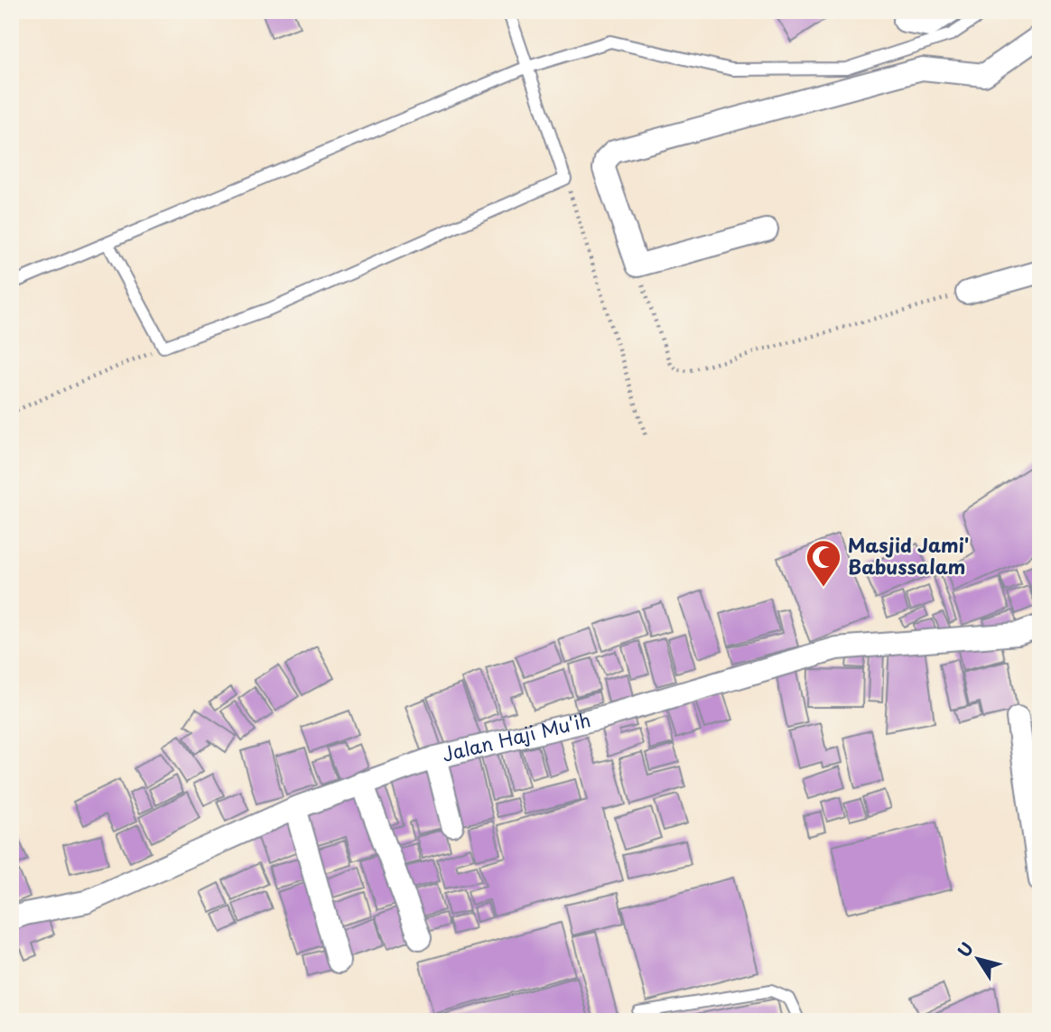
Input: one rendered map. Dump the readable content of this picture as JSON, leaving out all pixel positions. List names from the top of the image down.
{
  "streets": {
    "street": ["Jalan Haji Mu'ih"]
  },
  "places": {
    "mosque": ["Masjid Jami' Babussalam"]
  },
  "north": "top left"
}
